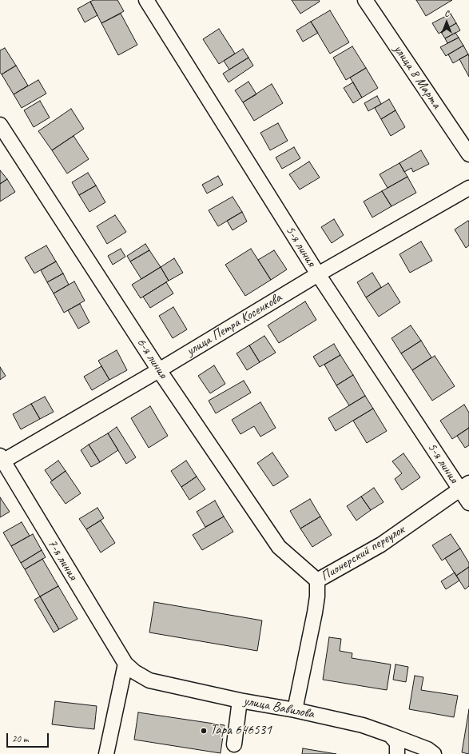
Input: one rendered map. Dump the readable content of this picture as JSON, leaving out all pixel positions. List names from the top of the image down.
{
  "streets": {
    "street": [
      "улица 8 Марта",
      "5-я линия",
      "улица Петра Косенкова",
      "6-я линия",
      "Пионерский переулок",
      "7-я линия",
      "улица Вавилова"
    ]
  },
  "crossings": [
    ["5-я линия", "улица Петра Косенкова"],
    ["5-я линия", "Пионерский переулок"],
    ["улица Петра Косенкова", "6-я линия"],
    ["улица Петра Косенкова", "7-я линия"],
    ["6-я линия", "Пионерский переулок"],
    ["Пионерский переулок", "улица Вавилова"],
    ["7-я линия", "улица Вавилова"]
  ],
  "places": ["Тара 646531"],
  "scale_bar": "20 m",
  "north": "top"
}
